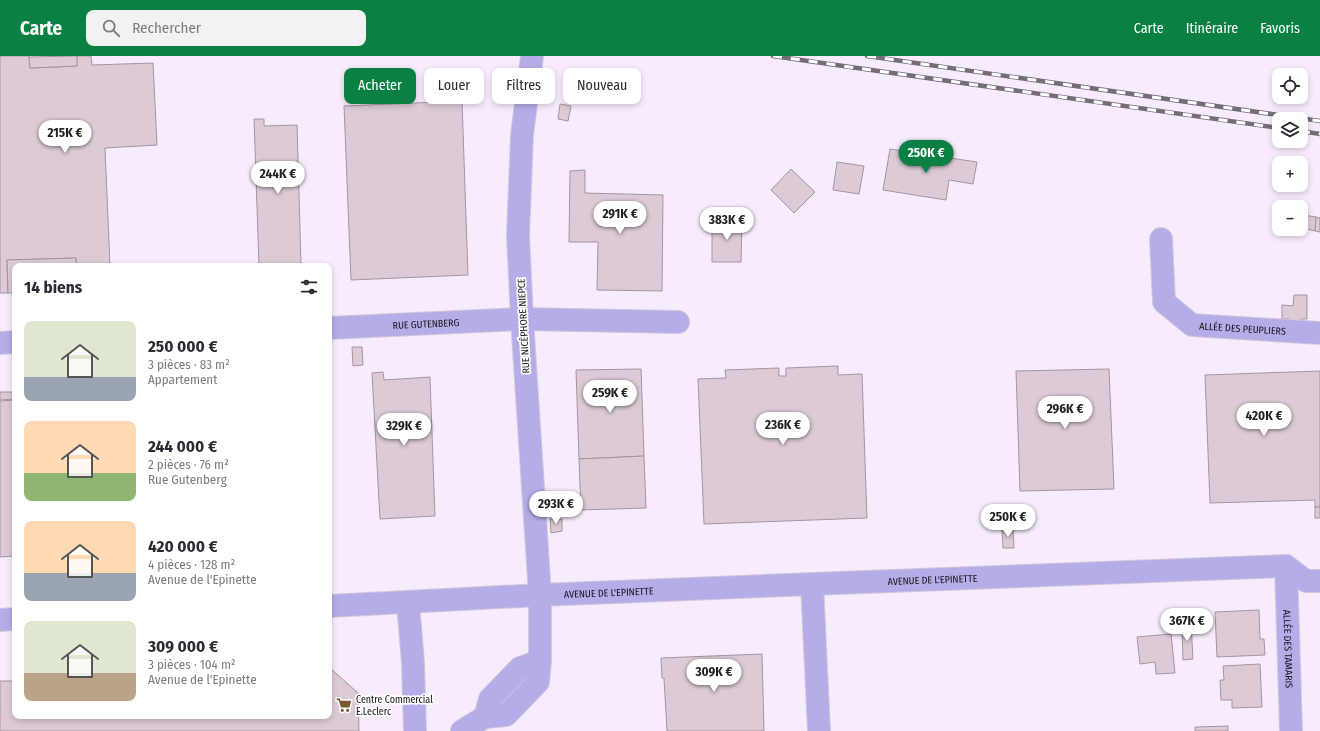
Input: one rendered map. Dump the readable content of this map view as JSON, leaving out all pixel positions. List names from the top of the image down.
{
  "streets": {
    "street": [
      "RUE GUTENBERG",
      "RUE NICÉPHORE NIEPCE",
      "ALLÉE DES PEUPLIERS",
      "AVENUE DE L'EPINETTE",
      "ALLÉE DES TAMARIS"
    ]
  },
  "crossings": [
    ["RUE GUTENBERG", "RUE NICÉPHORE NIEPCE"],
    ["RUE NICÉPHORE NIEPCE", "AVENUE DE L'EPINETTE"],
    ["AVENUE DE L'EPINETTE", "ALLÉE DES TAMARIS"]
  ],
  "places": {
    "supermarket": ["Centre Commercial E.Leclerc"]
  },
  "page": {
    "header": "Carte",
    "search": "Rechercher",
    "nav": ["Carte", "Itinéraire", "Favoris"],
    "map_buttons": ["+", "−"],
    "chip": [
      "Acheter",
      "Louer",
      "Filtres",
      "Nouveau"
    ],
    "price": [
      "215K €",
      "250K €",
      "244K €",
      "291K €",
      "383K €",
      "259K €",
      "296K €",
      "420K €",
      "236K €",
      "329K €",
      "293K €",
      "250K €",
      "367K €",
      "309K €"
    ],
    "heading": "14 biens",
    "list": [
      {
        "name": "250 000 €",
        "note": "3 pièces · 83 m² · Appartement"
      },
      {
        "name": "244 000 €",
        "note": "2 pièces · 76 m² · Rue Gutenberg"
      },
      {
        "name": "420 000 €",
        "note": "4 pièces · 128 m² · Avenue de l'Epinette"
      },
      {
        "name": "309 000 €",
        "note": "3 pièces · 104 m² · Avenue de l'Epinette"
      }
    ]
  }
}
